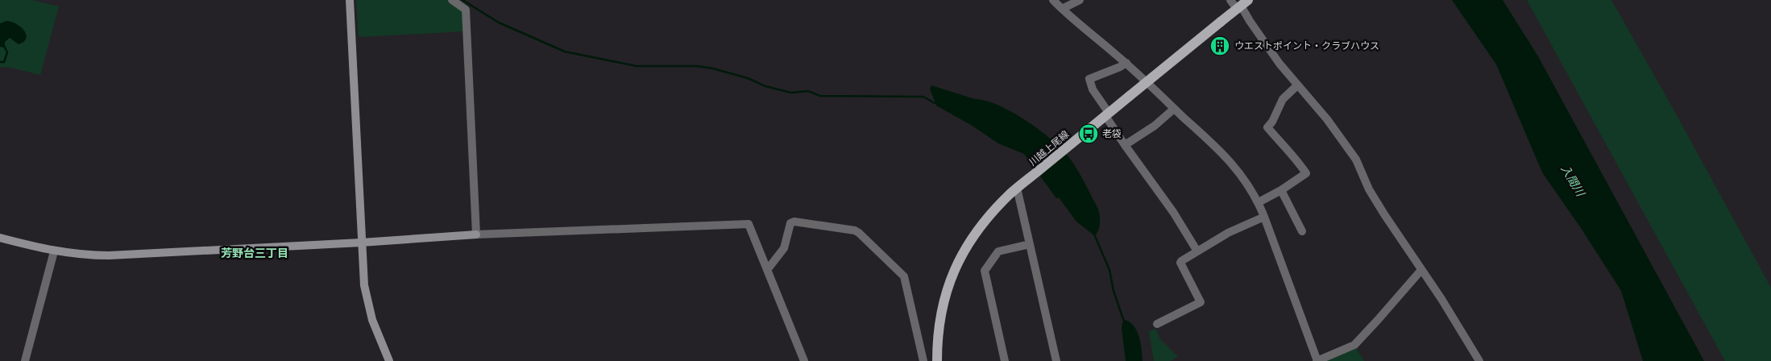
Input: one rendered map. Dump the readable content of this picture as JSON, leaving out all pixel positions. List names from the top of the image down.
{
  "streets": {
    "main road": ["川越上尾線"]
  },
  "districts": ["芳野台三丁目"],
  "water": ["入間川"],
  "places": {
    "building": ["ウエストポイント・クラブハウス"],
    "bus stop": ["老袋"]
  }
}
